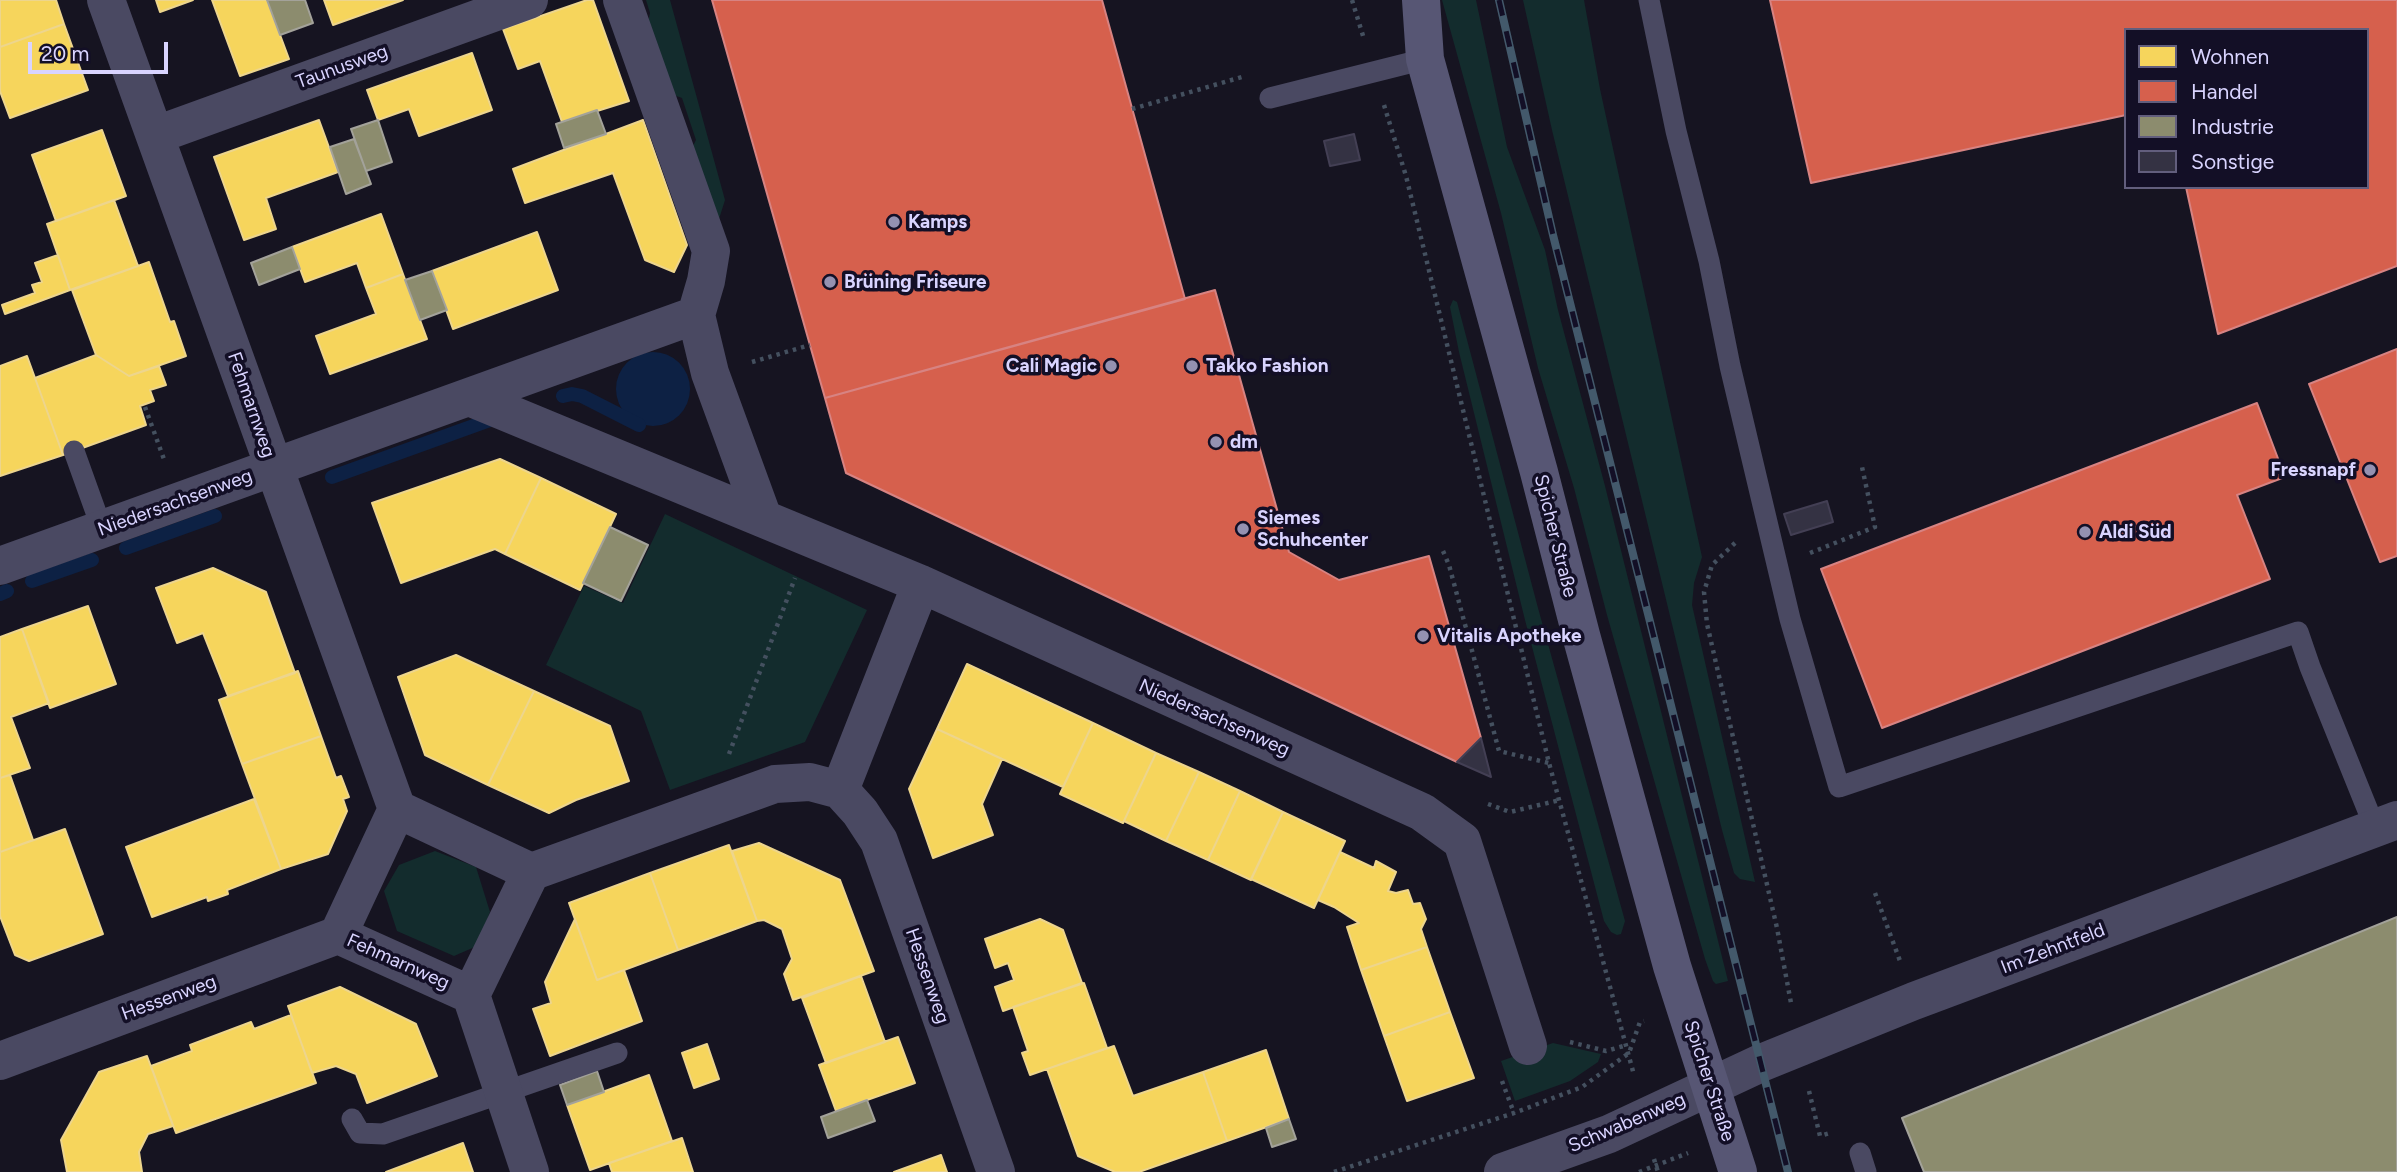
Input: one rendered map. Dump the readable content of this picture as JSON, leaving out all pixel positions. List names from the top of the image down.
{
  "streets": {
    "street": [
      "Taunusweg",
      "Fehmarnweg",
      "Niedersachsenweg",
      "Spicher Straße",
      "Im Zehntfeld",
      "Hessenweg",
      "Schwabenweg"
    ]
  },
  "crossings": [
    ["Taunusweg", "Fehmarnweg"],
    ["Fehmarnweg", "Niedersachsenweg"],
    ["Fehmarnweg", "Hessenweg"],
    ["Spicher Straße", "Im Zehntfeld"],
    ["Spicher Straße", "Schwabenweg"],
    ["Im Zehntfeld", "Schwabenweg"]
  ],
  "places": [
    "Kamps",
    "Brüning Friseure",
    "Cali Magic",
    "Takko Fashion",
    "dm",
    "Fressnapf",
    "Siemes Schuhcenter",
    "Aldi Süd",
    "Vitalis Apotheke"
  ],
  "legend": [
    "Wohnen",
    "Handel",
    "Industrie",
    "Sonstige"
  ],
  "scale_bar": "20 m"
}
